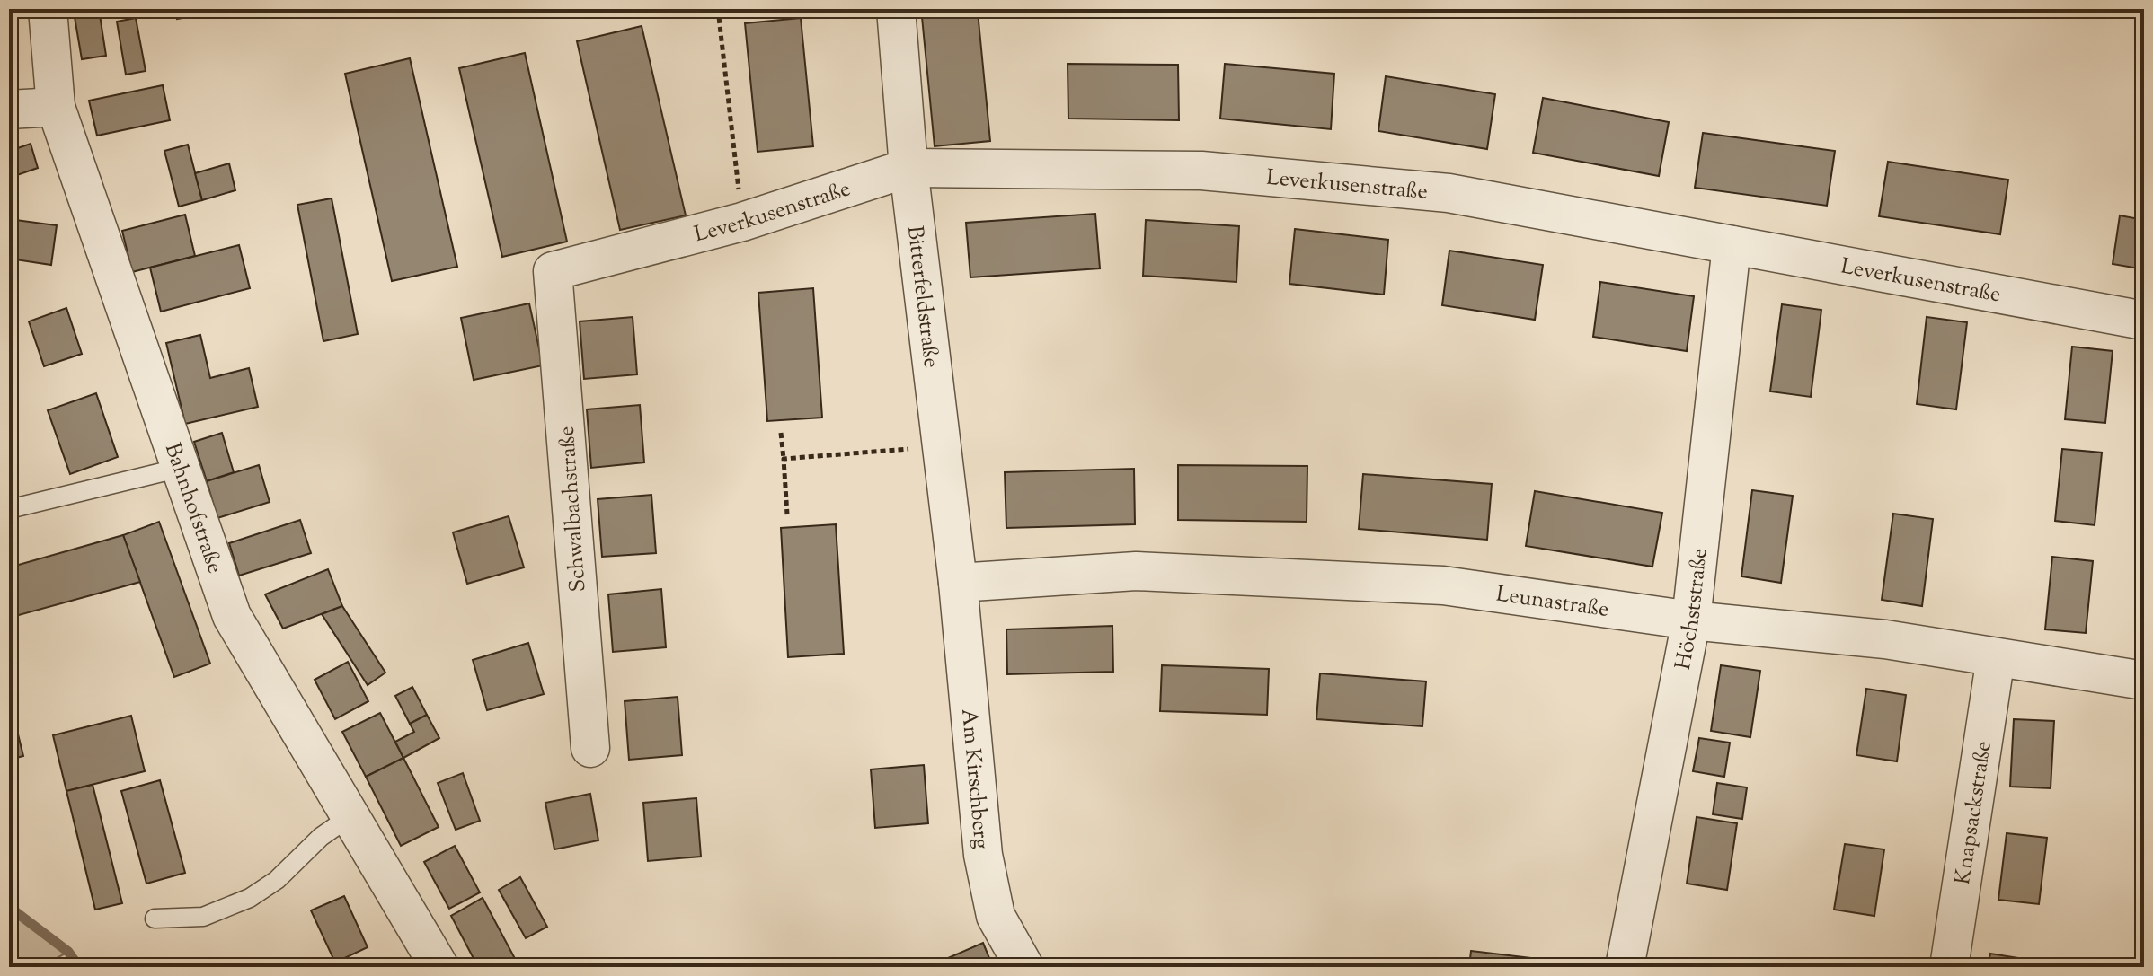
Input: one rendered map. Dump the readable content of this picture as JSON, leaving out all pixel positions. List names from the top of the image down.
{
  "streets": {
    "street": [
      "Leverkusenstraße",
      "Bitterfeldstraße",
      "Bahnhofstraße",
      "Schwalbachstraße",
      "Leunastraße",
      "Höchststraße",
      "Am Kirschberg",
      "Knapsackstraße"
    ]
  },
  "crossings": [
    ["Leverkusenstraße", "Bitterfeldstraße"],
    ["Leverkusenstraße", "Schwalbachstraße"],
    ["Leverkusenstraße", "Höchststraße"],
    ["Bitterfeldstraße", "Leunastraße"],
    ["Bitterfeldstraße", "Am Kirschberg"],
    ["Leunastraße", "Höchststraße"],
    ["Leunastraße", "Am Kirschberg"],
    ["Leunastraße", "Knapsackstraße"]
  ]
}
